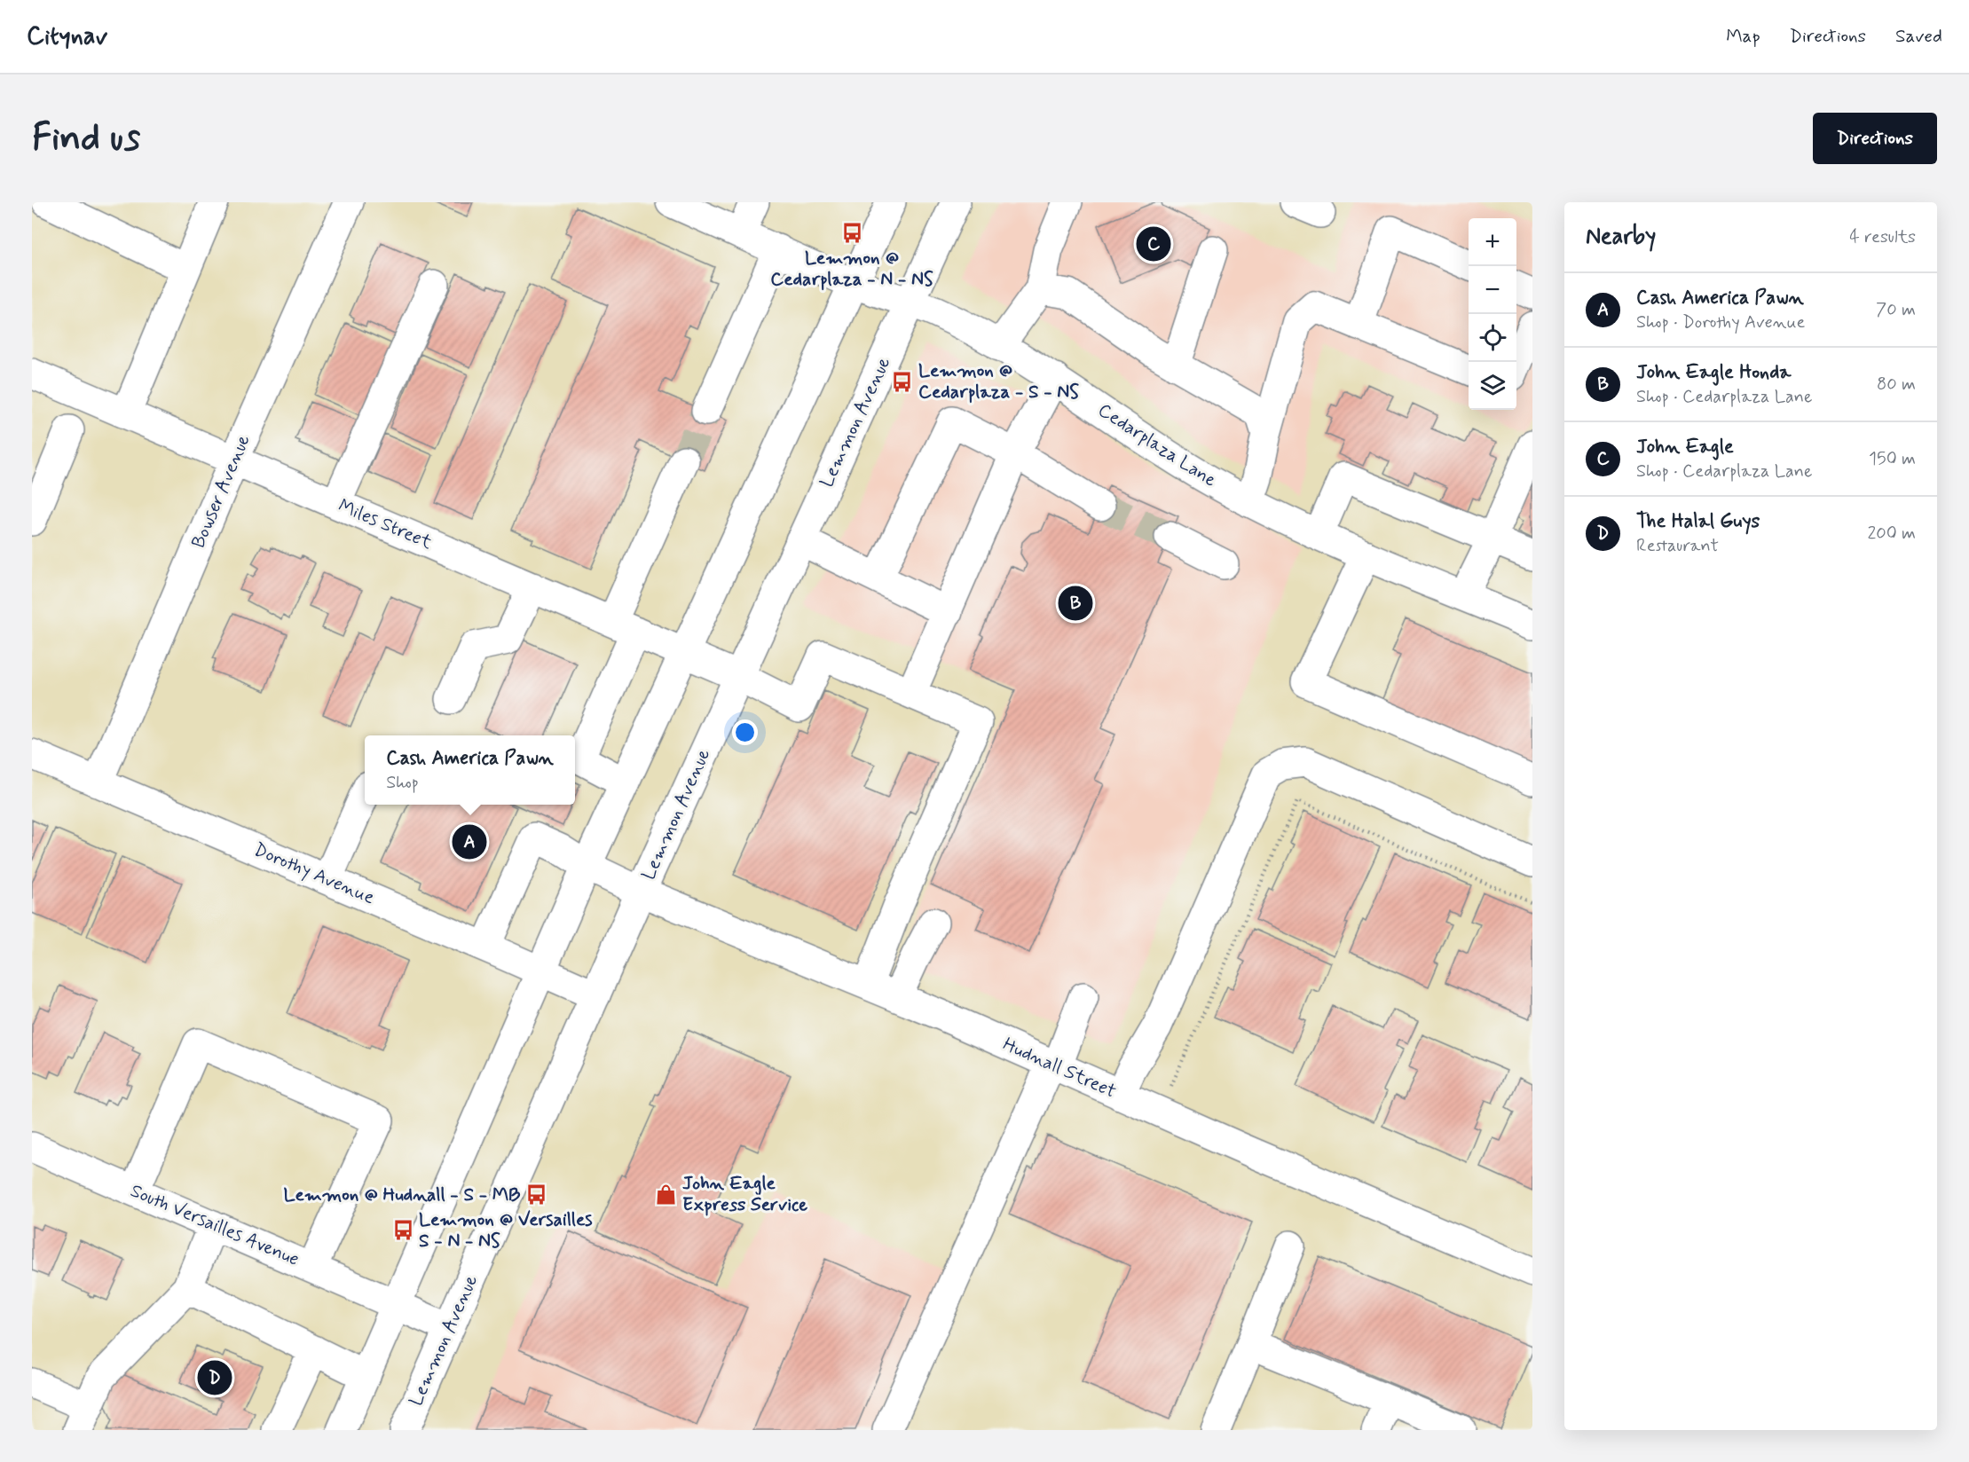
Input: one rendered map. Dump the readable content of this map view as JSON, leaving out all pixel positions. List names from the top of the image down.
{
  "streets": {
    "street": [
      "Lemmon Avenue",
      "Cedarplaza Lane",
      "Bowser Avenue",
      "Miles Street",
      "Dorothy Avenue",
      "Hudnall Street",
      "South Versailles Avenue"
    ]
  },
  "crossings": [
    ["Lemmon Avenue", "Cedarplaza Lane"],
    ["Lemmon Avenue", "Miles Street"],
    ["Lemmon Avenue", "Dorothy Avenue"],
    ["Lemmon Avenue", "Hudnall Street"],
    ["Lemmon Avenue", "South Versailles Avenue"],
    ["Bowser Avenue", "Miles Street"],
    ["Bowser Avenue", "Dorothy Avenue"],
    ["Dorothy Avenue", "Hudnall Street"]
  ],
  "places": {
    "bus stop": [
      "Lemmon @ Cedarplaza - N - NS",
      "Lemmon @ Cedarplaza - S - NS",
      "Lemmon @ Hudnall - S - MB",
      "Lemmon @ Versailles S - N - NS"
    ],
    "shop": ["John Eagle Express Service"]
  },
  "page": {
    "header": "Citynav",
    "nav": ["Map", "Directions", "Saved"],
    "buttons": "Directions",
    "title": "Find us",
    "heading": ["Nearby", "4 results"],
    "map_buttons": ["+", "−"],
    "pins": [
      "C",
      "B",
      "A",
      "D"
    ],
    "list": [
      {
        "mark": "A",
        "name": "Cash America Pawn",
        "note": "Shop · Dorothy Avenue",
        "value": "70 m"
      },
      {
        "mark": "B",
        "name": "John Eagle Honda",
        "note": "Shop · Cedarplaza Lane",
        "value": "80 m"
      },
      {
        "mark": "C",
        "name": "John Eagle",
        "note": "Shop · Cedarplaza Lane",
        "value": "150 m"
      },
      {
        "mark": "D",
        "name": "The Halal Guys",
        "note": "Restaurant",
        "value": "200 m"
      }
    ],
    "popup": ["Cash America Pawn", "Shop"]
  }
}
